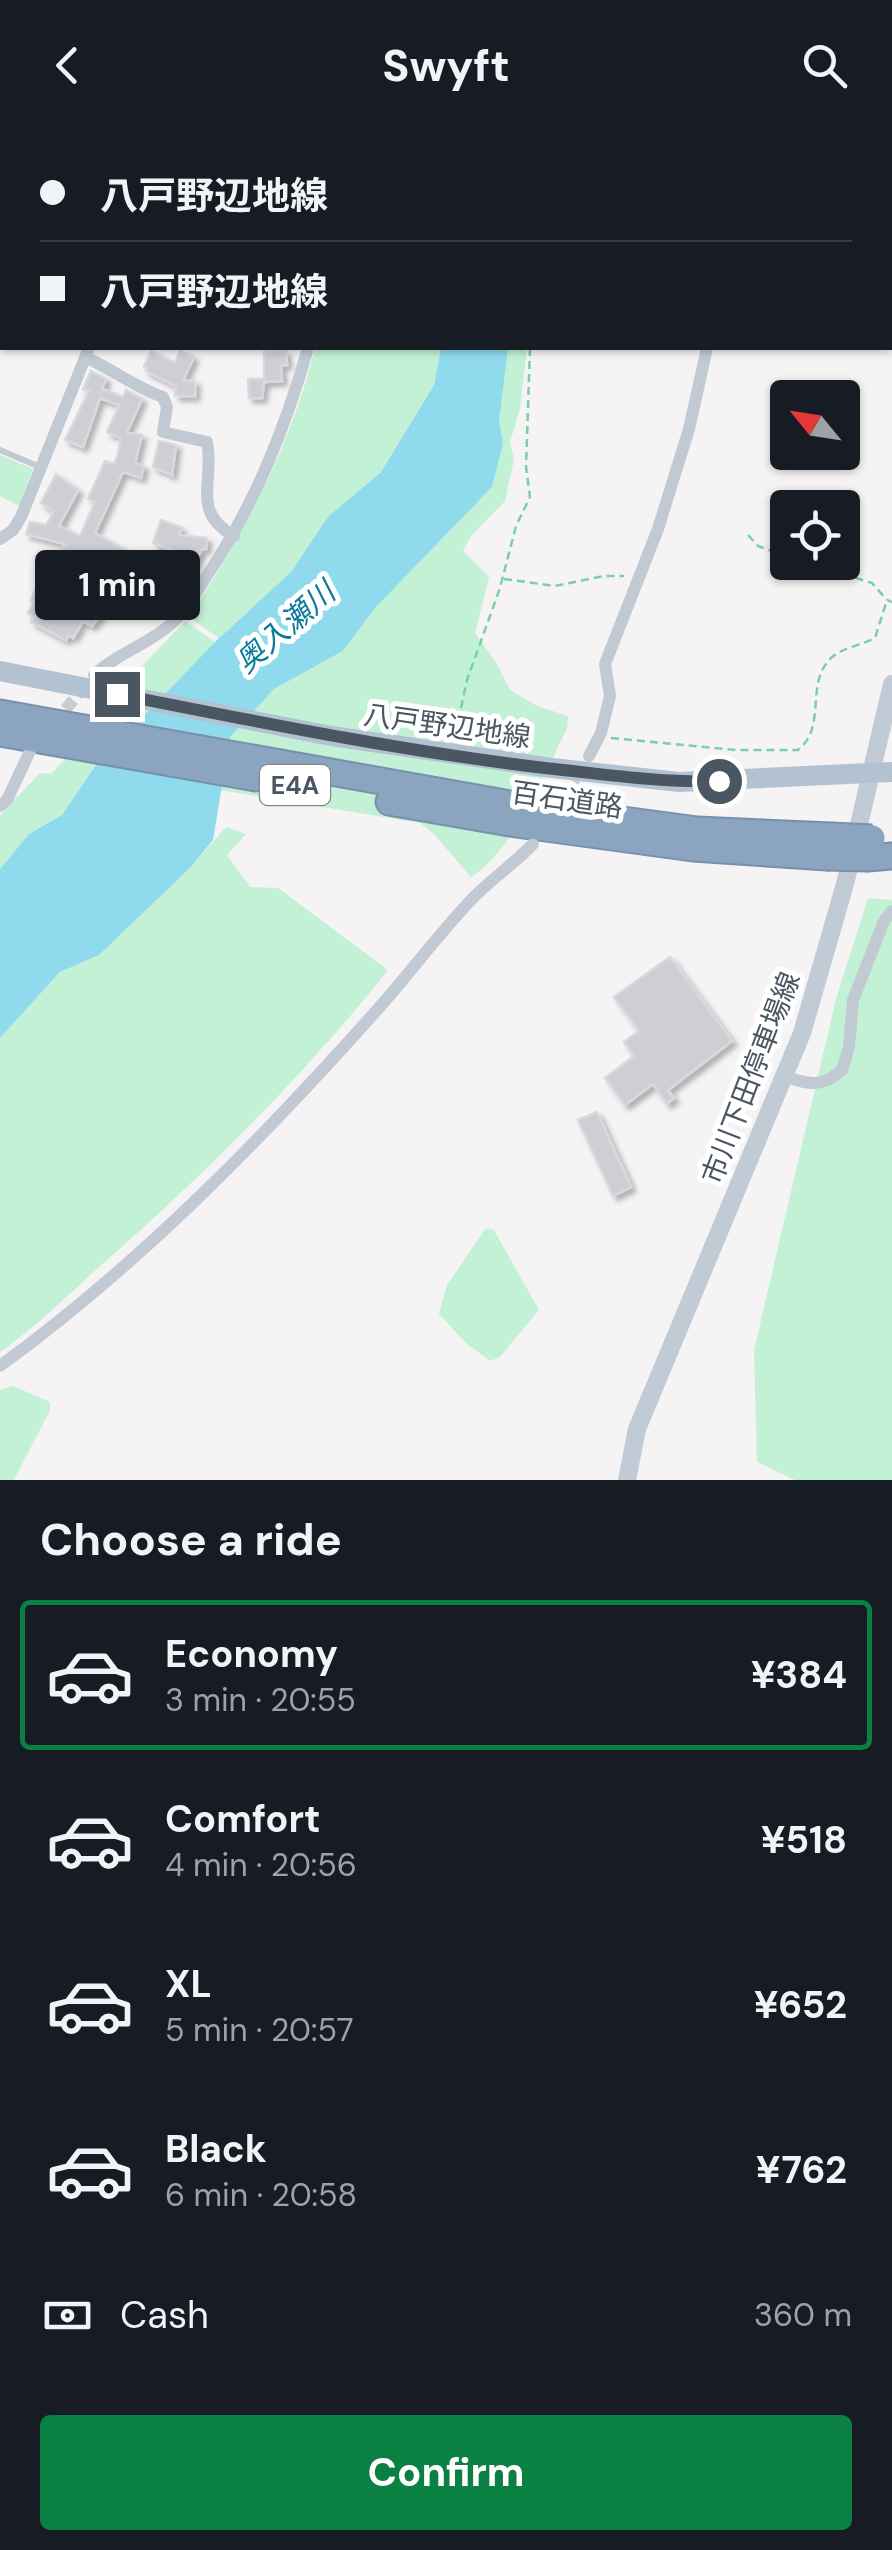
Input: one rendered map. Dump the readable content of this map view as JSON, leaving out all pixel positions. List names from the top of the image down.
{
  "streets": {
    "highway": ["E4A", "百石道路"],
    "main road": ["八戸野辺地線", "市川下田停車場線"]
  },
  "crossings": [
    ["八戸野辺地線", "市川下田停車場線"]
  ],
  "water": ["奥入瀬川"],
  "north": "top left",
  "page": {
    "header": "Swyft",
    "banner": ["八戸野辺地線", "八戸野辺地線"],
    "bubble": "1 min",
    "heading": "Choose a ride",
    "list": [
      {
        "name": "Economy",
        "note": "3 min · 20:55",
        "value": "¥384"
      },
      {
        "name": "Comfort",
        "note": "4 min · 20:56",
        "value": "¥518"
      },
      {
        "name": "XL",
        "note": "5 min · 20:57",
        "value": "¥652"
      },
      {
        "name": "Black",
        "note": "6 min · 20:58",
        "value": "¥762"
      }
    ],
    "pay": ["Cash", "360 m"],
    "buttons": "Confirm"
  }
}
